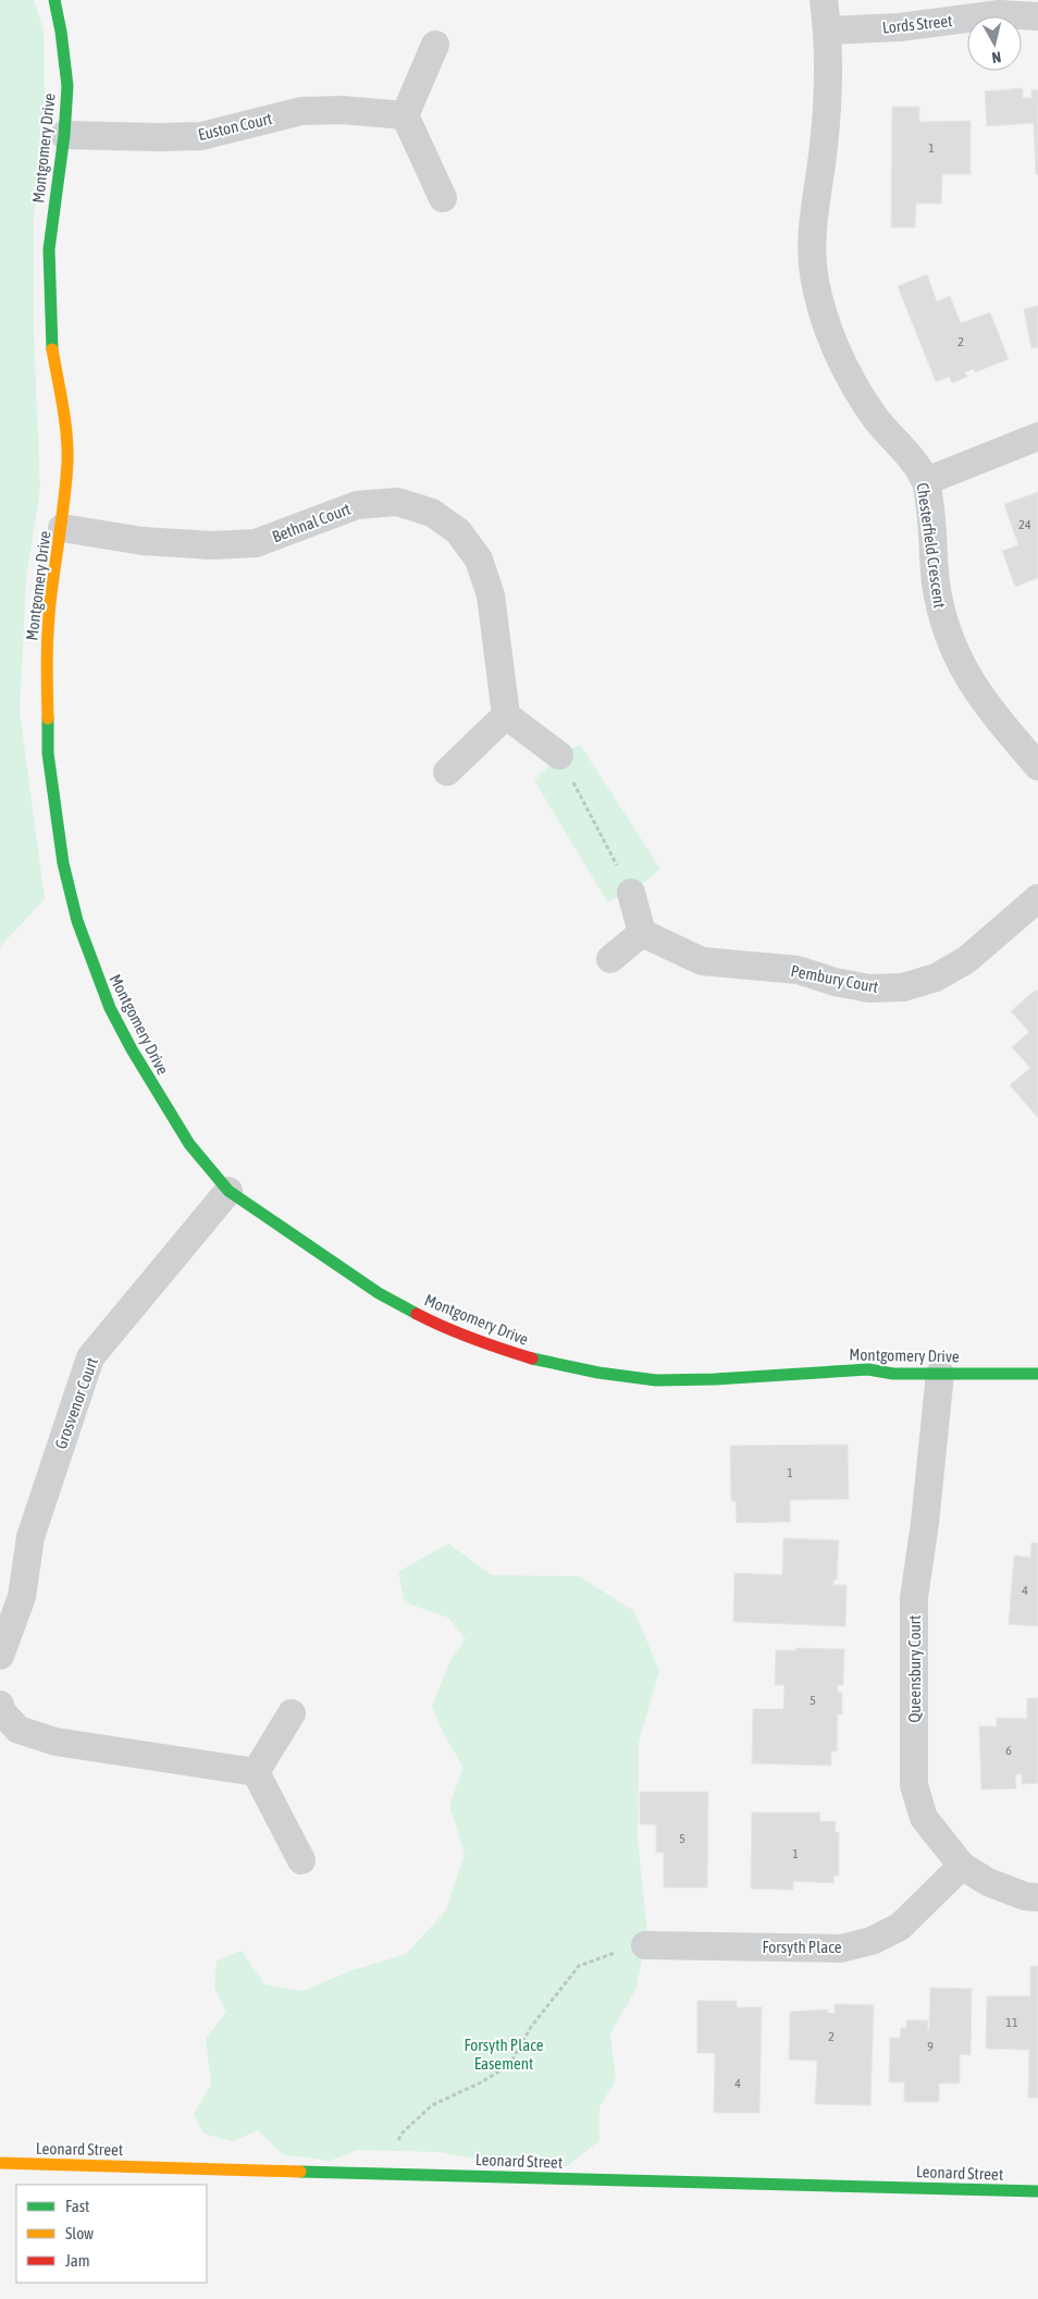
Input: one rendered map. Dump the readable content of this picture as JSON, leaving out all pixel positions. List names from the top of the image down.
{
  "streets": {
    "street": [
      "Lords Street",
      "Euston Court",
      "Montgomery Drive",
      "Bethnal Court",
      "Chesterfield Crescent",
      "Pembury Court",
      "Grosvenor Court",
      "Queensbury Court",
      "Forsyth Place",
      "Leonard Street"
    ]
  },
  "crossings": [
    ["Lords Street", "Chesterfield Crescent"],
    ["Euston Court", "Montgomery Drive"],
    ["Montgomery Drive", "Bethnal Court"],
    ["Montgomery Drive", "Grosvenor Court"],
    ["Montgomery Drive", "Queensbury Court"],
    ["Queensbury Court", "Forsyth Place"]
  ],
  "parks": ["Forsyth Place Easement"],
  "house_numbers": [
    "1",
    "2",
    "24",
    "1",
    "4",
    "5",
    "6",
    "5",
    "1",
    "11",
    "2",
    "9",
    "4"
  ],
  "legend": ["Fast", "Slow", "Jam"],
  "north": "bottom"
}
